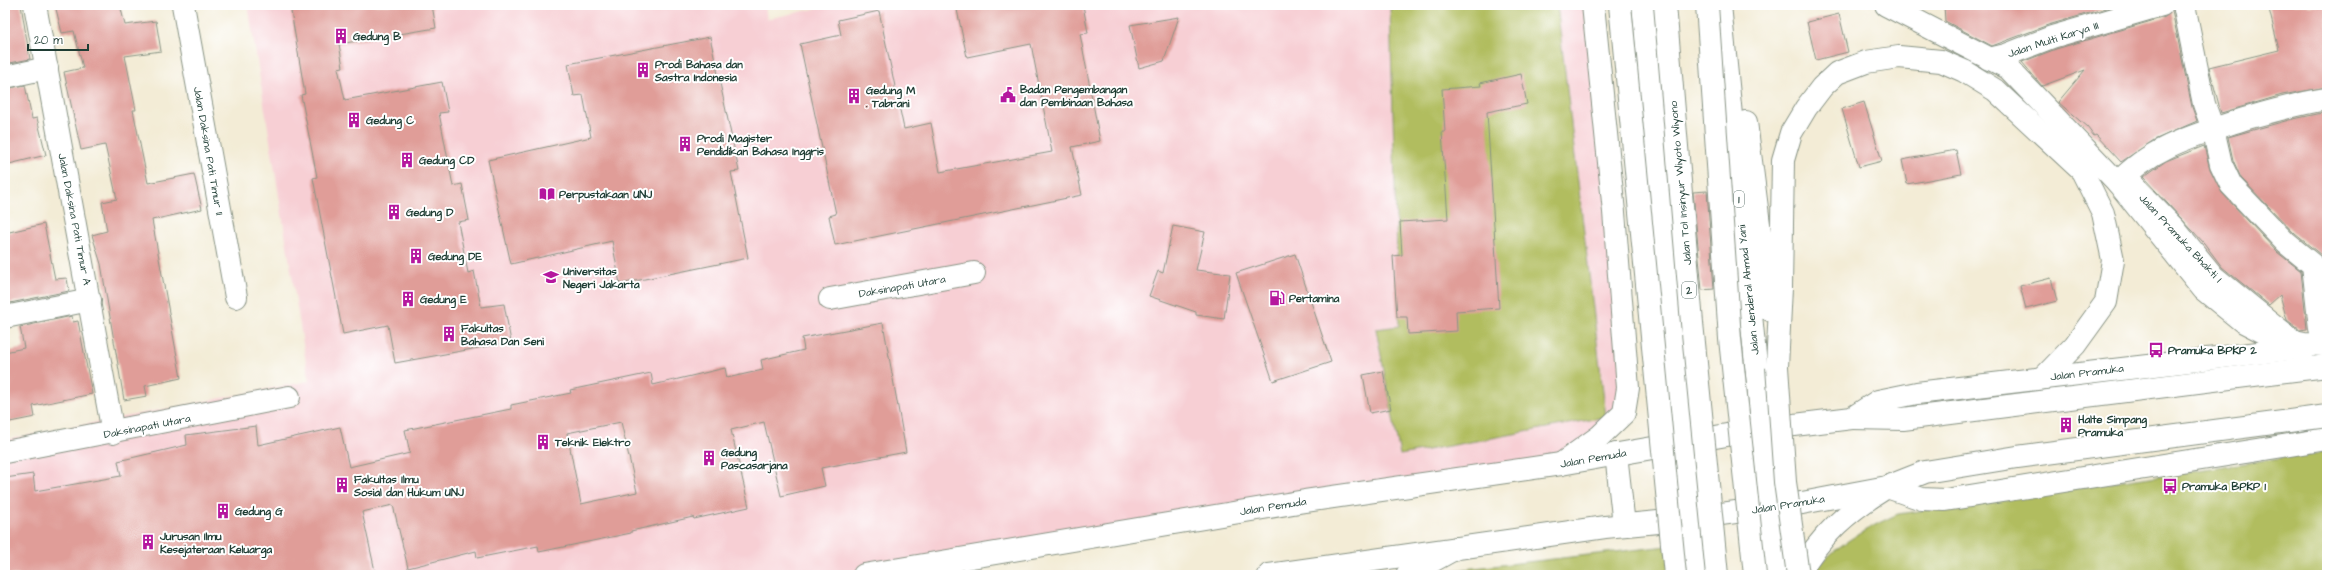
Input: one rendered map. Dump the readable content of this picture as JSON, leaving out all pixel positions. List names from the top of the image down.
{
  "streets": {
    "main road": [
      "Jalan Multi Karya III",
      "Jalan Daksina Pati Timur II",
      "Jalan Tol Insinyur Wiyoto Wiyono",
      "1",
      "Jalan Daksina Pati Timur A",
      "Daksinapati Utara",
      "2",
      "Jalan Jenderal Ahmad Yani",
      "Jalan Pramuka",
      "Jalan Pemuda"
    ]
  },
  "crossings": [
    ["Jalan Daksina Pati Timur A", "Daksinapati Utara"],
    ["Jalan Jenderal Ahmad Yani", "Jalan Pramuka"],
    ["Jalan Pramuka", "Jalan Pemuda"]
  ],
  "places": {
    "building": [
      "Gedung B",
      "Prodi Bahasa dan Sastra Indonesia",
      "Gedung M . Tabrani",
      "Gedung C",
      "Prodi Magister Pendidikan Bahasa Inggris",
      "Gedung CD",
      "Gedung D",
      "Gedung DE",
      "Gedung E",
      "Fakultas Bahasa Dan Seni",
      "Halte Simpang Pramuka",
      "Teknik Elektro",
      "Gedung Pascasarjana",
      "Fakultas Ilmu Sosial dan Hukum UNJ",
      "Gedung G",
      "Jurusan Ilmu Kesejateraan Keluarga"
    ],
    "public building": ["Badan Pengembangan dan Pembinaan Bahasa"],
    "library": ["Perpustakaan UNJ"],
    "school or university": ["Universitas Negeri Jakarta"],
    "fuel station": ["Pertamina"],
    "bus stop": ["Pramuka BPKP 2", "Pramuka BPKP 1"]
  },
  "scale_bar": "20 m"
}
